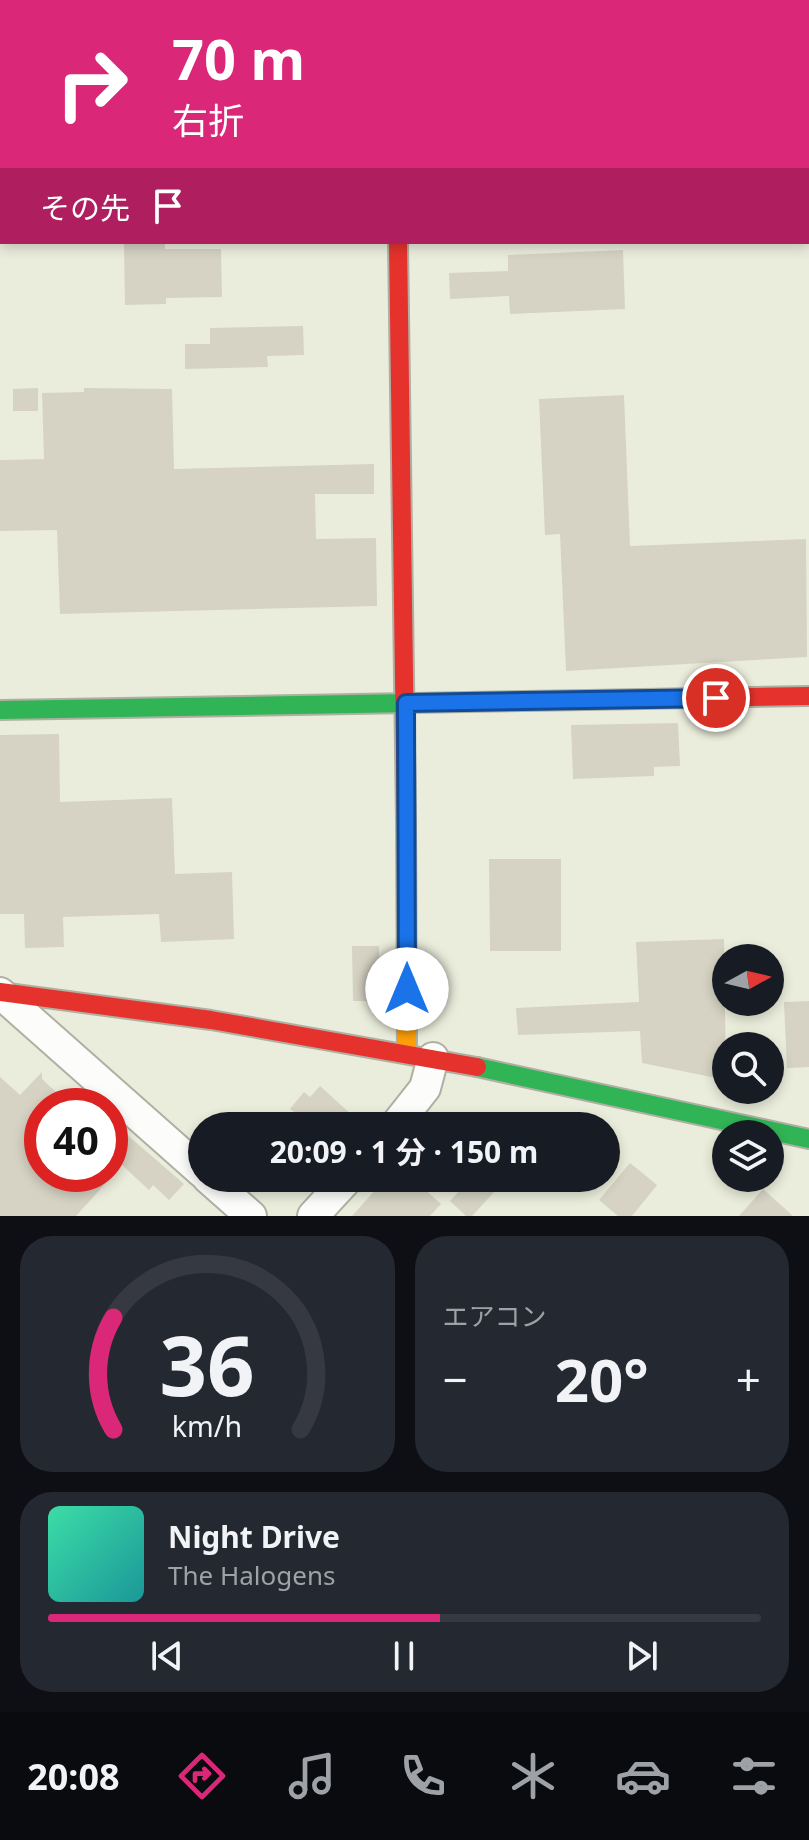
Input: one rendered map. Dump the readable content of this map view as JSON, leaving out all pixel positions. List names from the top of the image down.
{
  "north": "right",
  "page": {
    "turn": ["70 m", "右折"],
    "then": "その先",
    "limit": "40",
    "trip": "20:09 · 1 分 · 150 m",
    "tile": "エアコン",
    "heat": ["−", "20°", "+"],
    "song": ["Night Drive", "The Halogens"],
    "tabs": "20:08",
    "gauge": ["36", "km/h"]
  }
}
